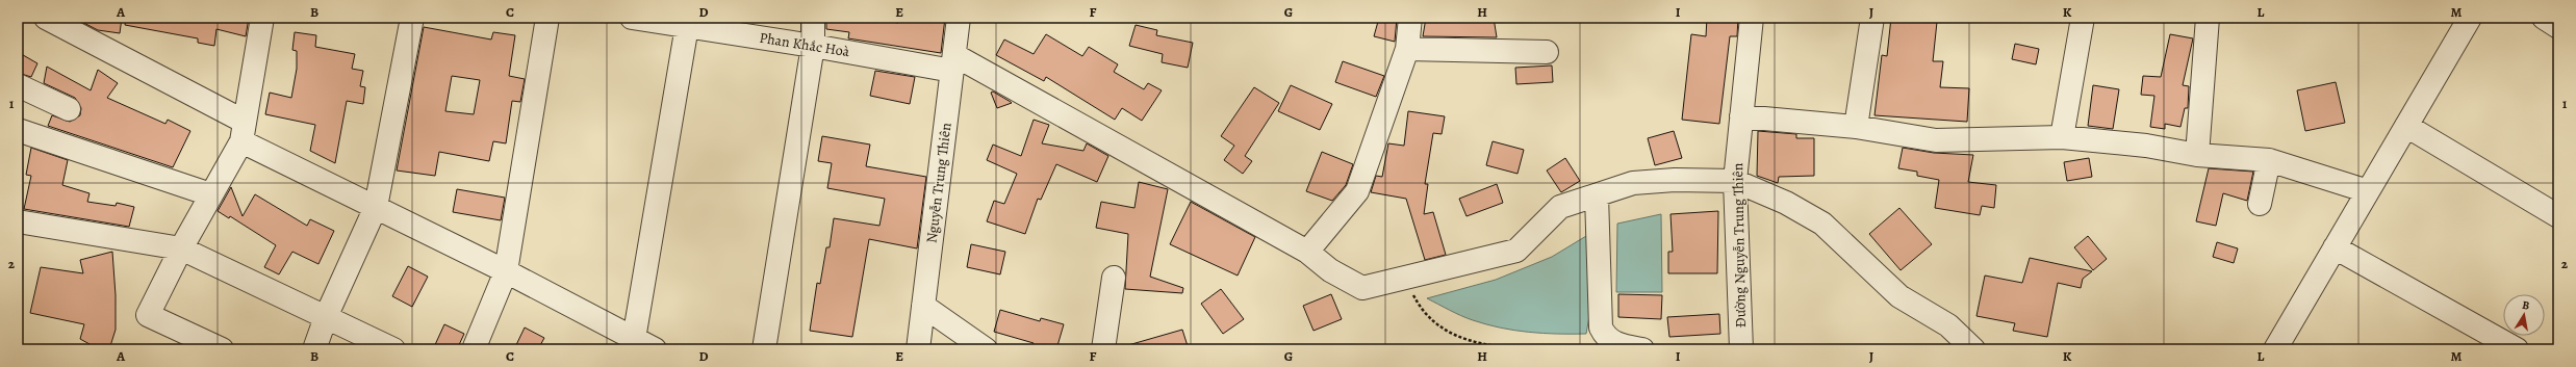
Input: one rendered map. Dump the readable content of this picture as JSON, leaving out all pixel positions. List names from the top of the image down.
{
  "streets": {
    "street": ["Phan Khắc Hoà", "Nguyễn Trung Thiên", "Đường Nguyễn Trung Thiên"]
  },
  "crossings": [
    ["Phan Khắc Hoà", "Nguyễn Trung Thiên"],
    ["Phan Khắc Hoà", "Đường Nguyễn Trung Thiên"]
  ],
  "north": "top",
  "grid": {
    "columns": [
      "A",
      "B",
      "C",
      "D",
      "E",
      "F",
      "G",
      "H",
      "I",
      "J",
      "K",
      "L",
      "M"
    ],
    "rows": ["1", "2"]
  }
}
